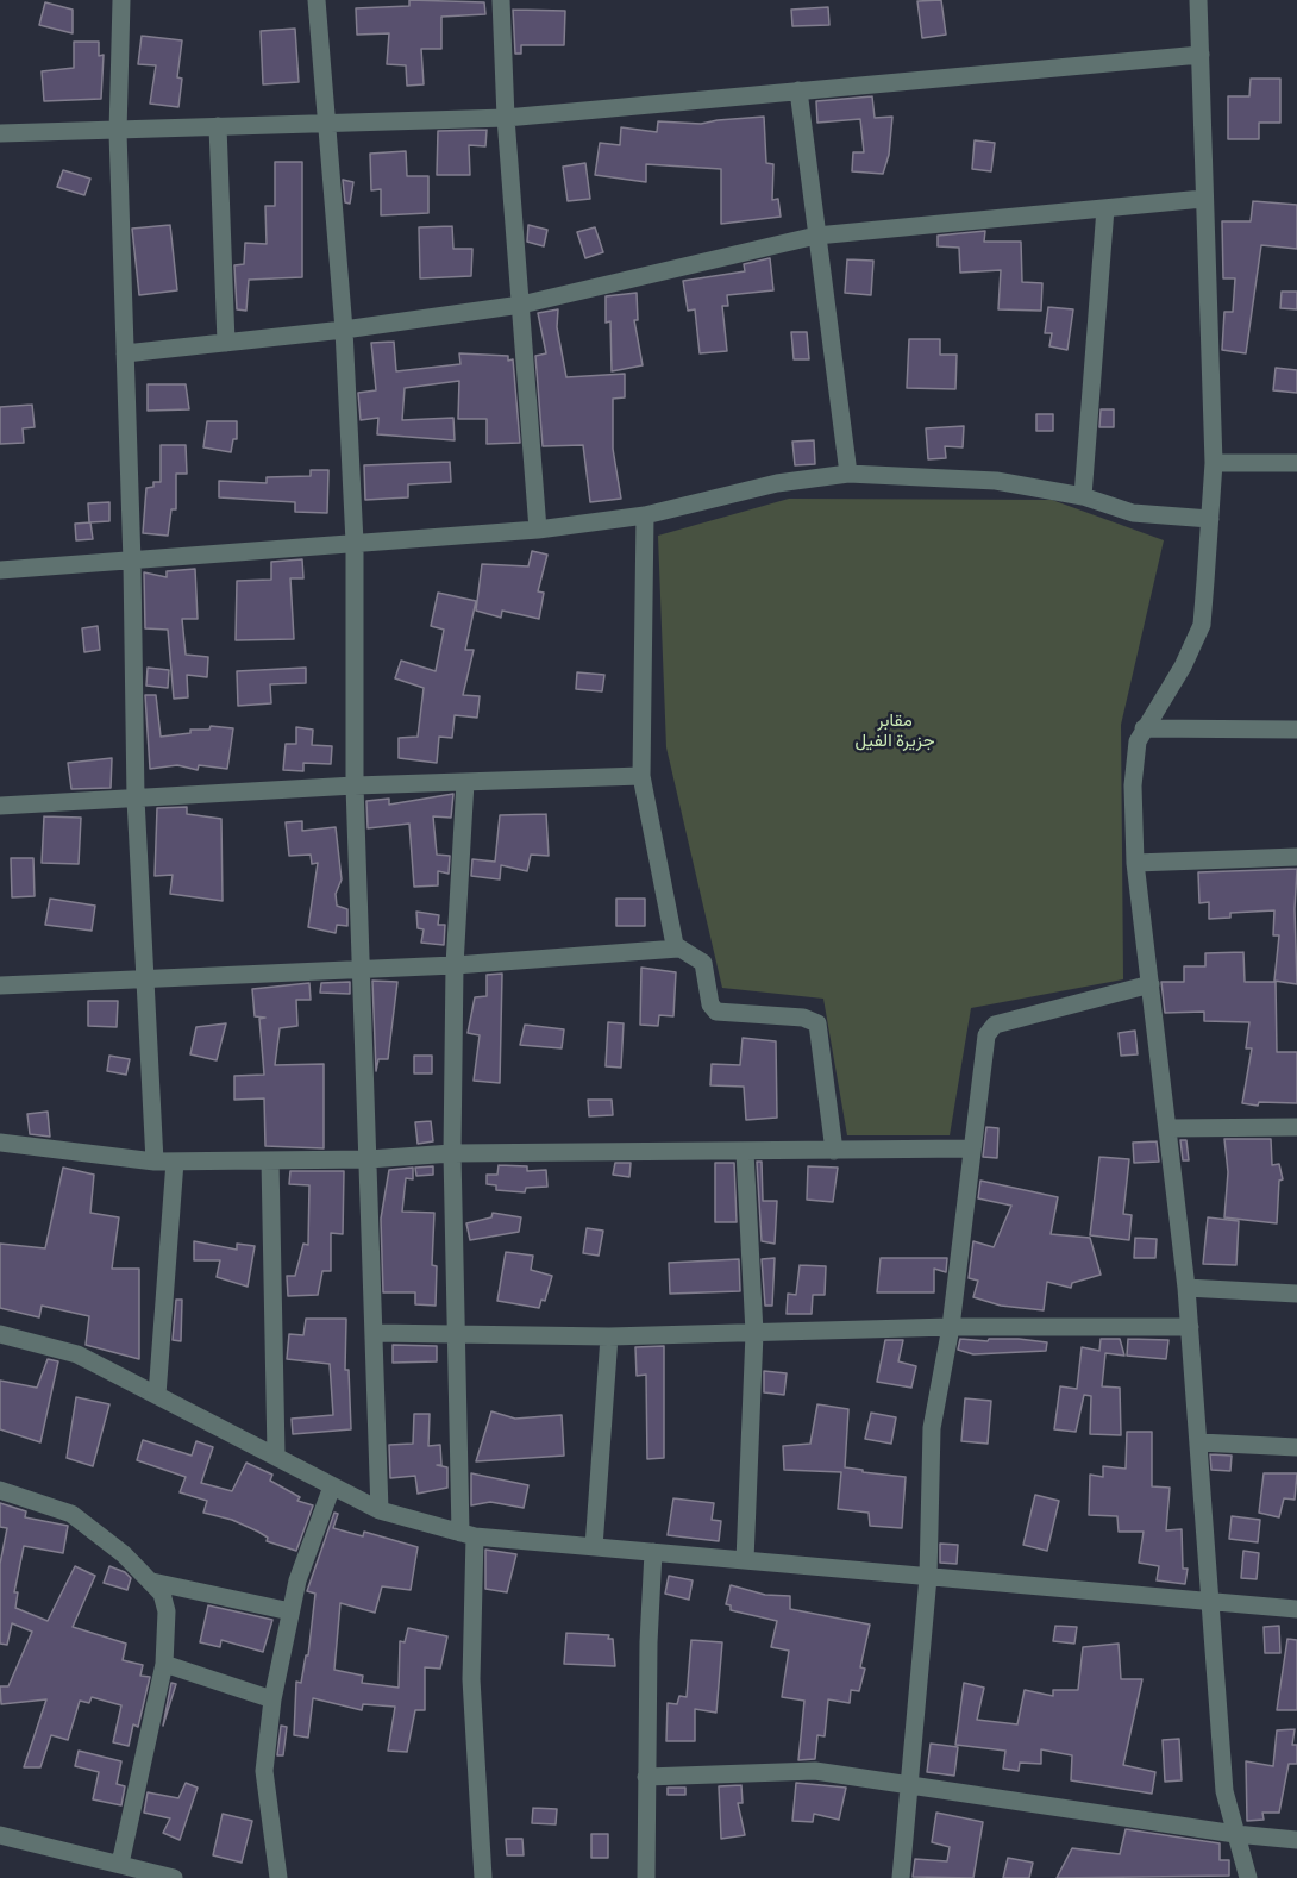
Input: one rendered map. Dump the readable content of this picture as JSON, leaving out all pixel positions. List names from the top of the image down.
{
  "parks": ["مقابر جزيرة الفيل"]
}
